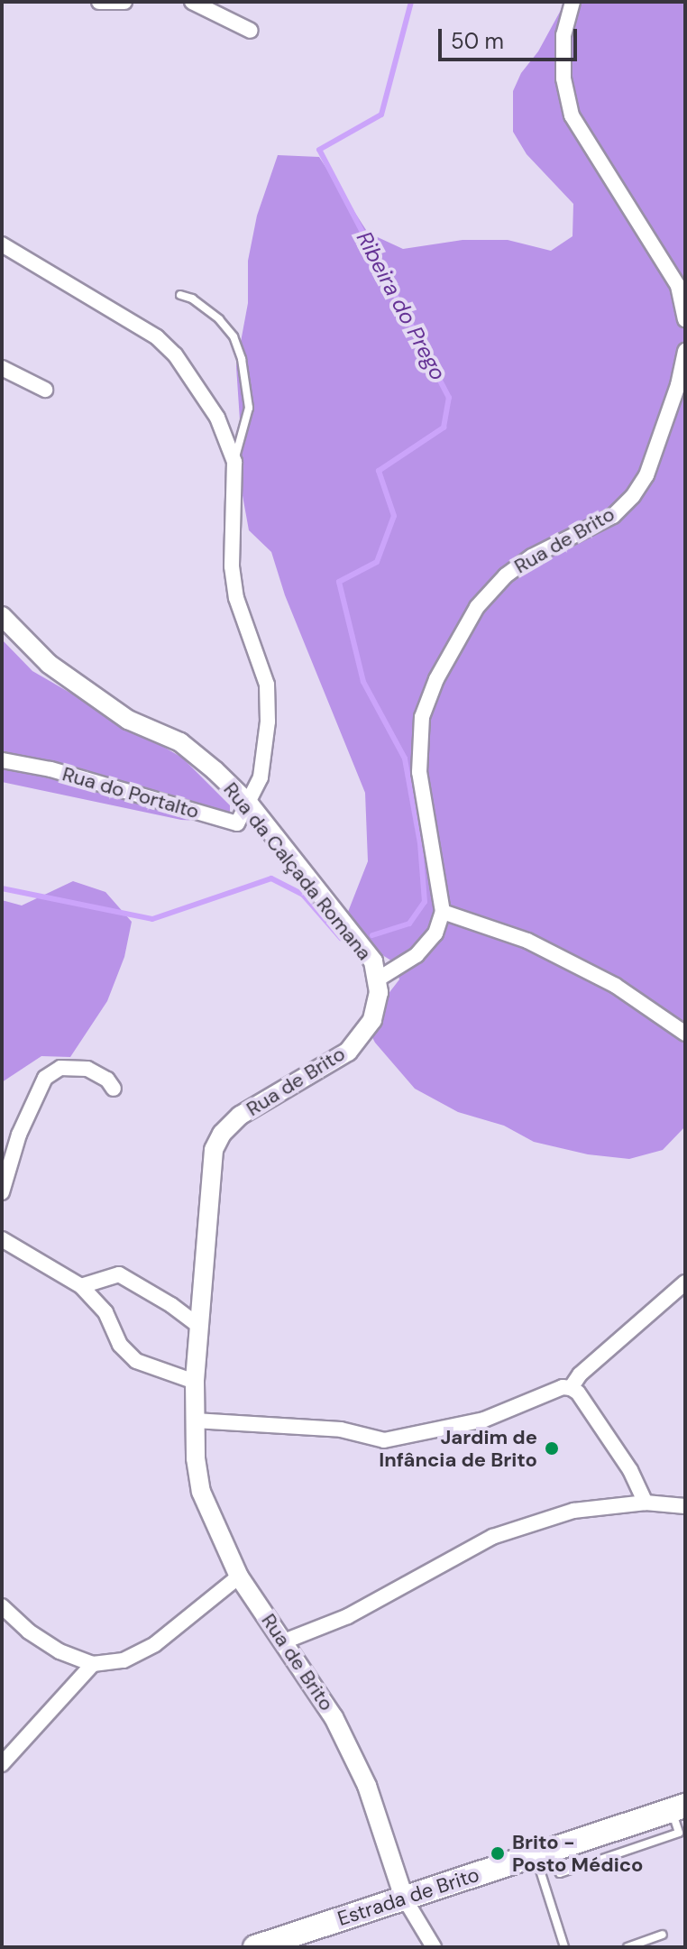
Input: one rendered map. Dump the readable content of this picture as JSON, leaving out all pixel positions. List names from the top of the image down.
{
  "streets": {
    "main road": ["Estrada de Brito"],
    "street": ["Rua de Brito", "Rua do Portalto", "Rua da Calçada Romana"]
  },
  "crossings": [
    ["Rua de Brito", "Rua da Calçada Romana"],
    ["Rua de Brito", "Estrada de Brito"],
    ["Rua do Portalto", "Rua da Calçada Romana"]
  ],
  "water": ["Ribeira do Prego"],
  "places": ["Jardim de Infância de Brito", "Brito - Posto Médico"],
  "scale_bar": "50 m"
}
